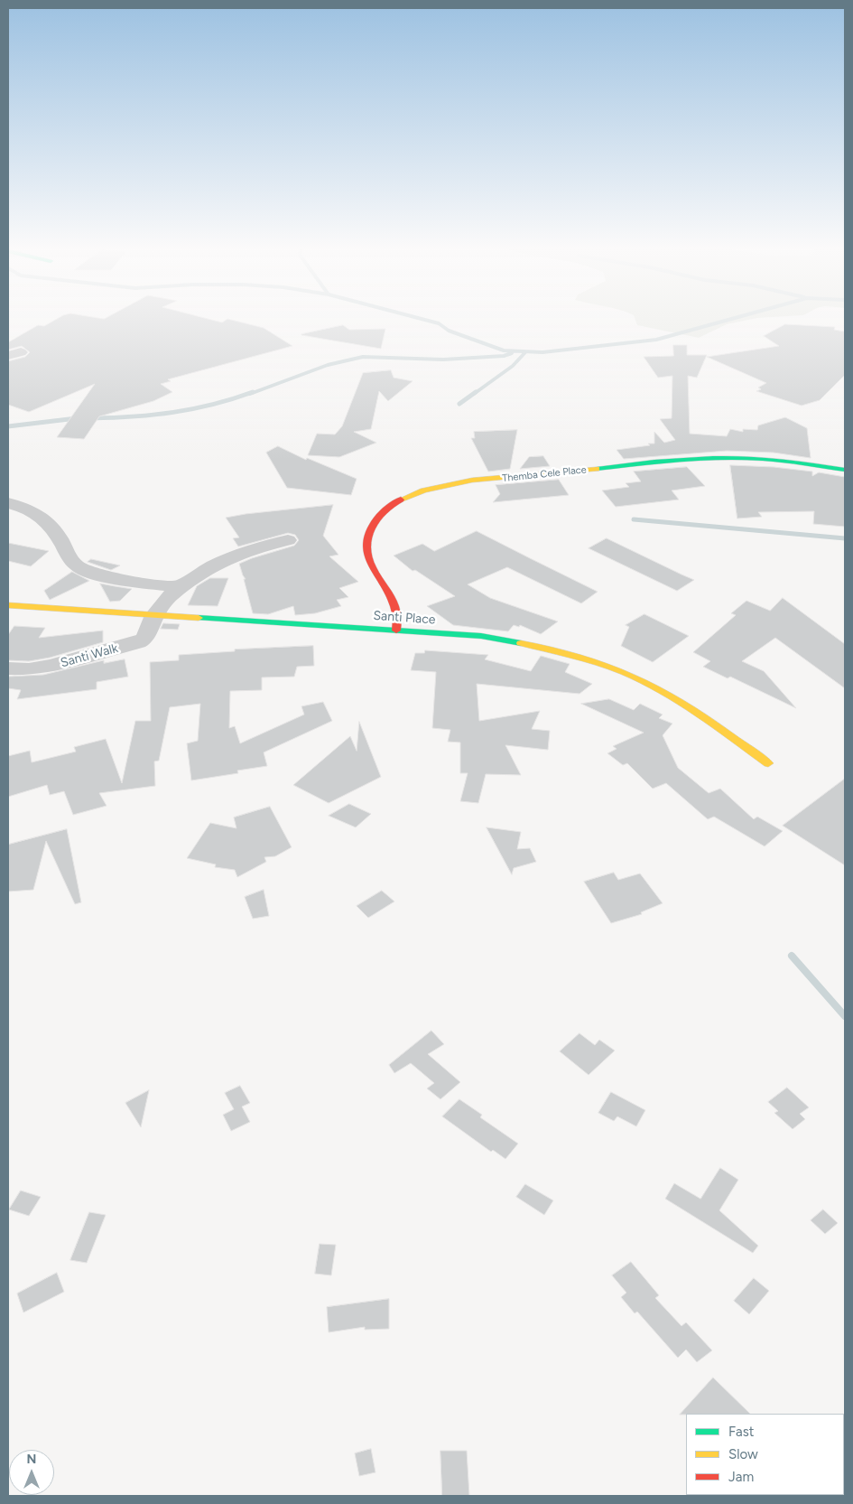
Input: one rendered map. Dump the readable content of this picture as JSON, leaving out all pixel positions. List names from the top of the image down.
{
  "streets": {
    "street": ["Themba Cele Place", "Santi Place", "Santi Walk"]
  },
  "crossings": [
    ["Themba Cele Place", "Santi Place"],
    ["Santi Place", "Santi Walk"]
  ],
  "legend": ["Fast", "Slow", "Jam"],
  "north": "top"
}
